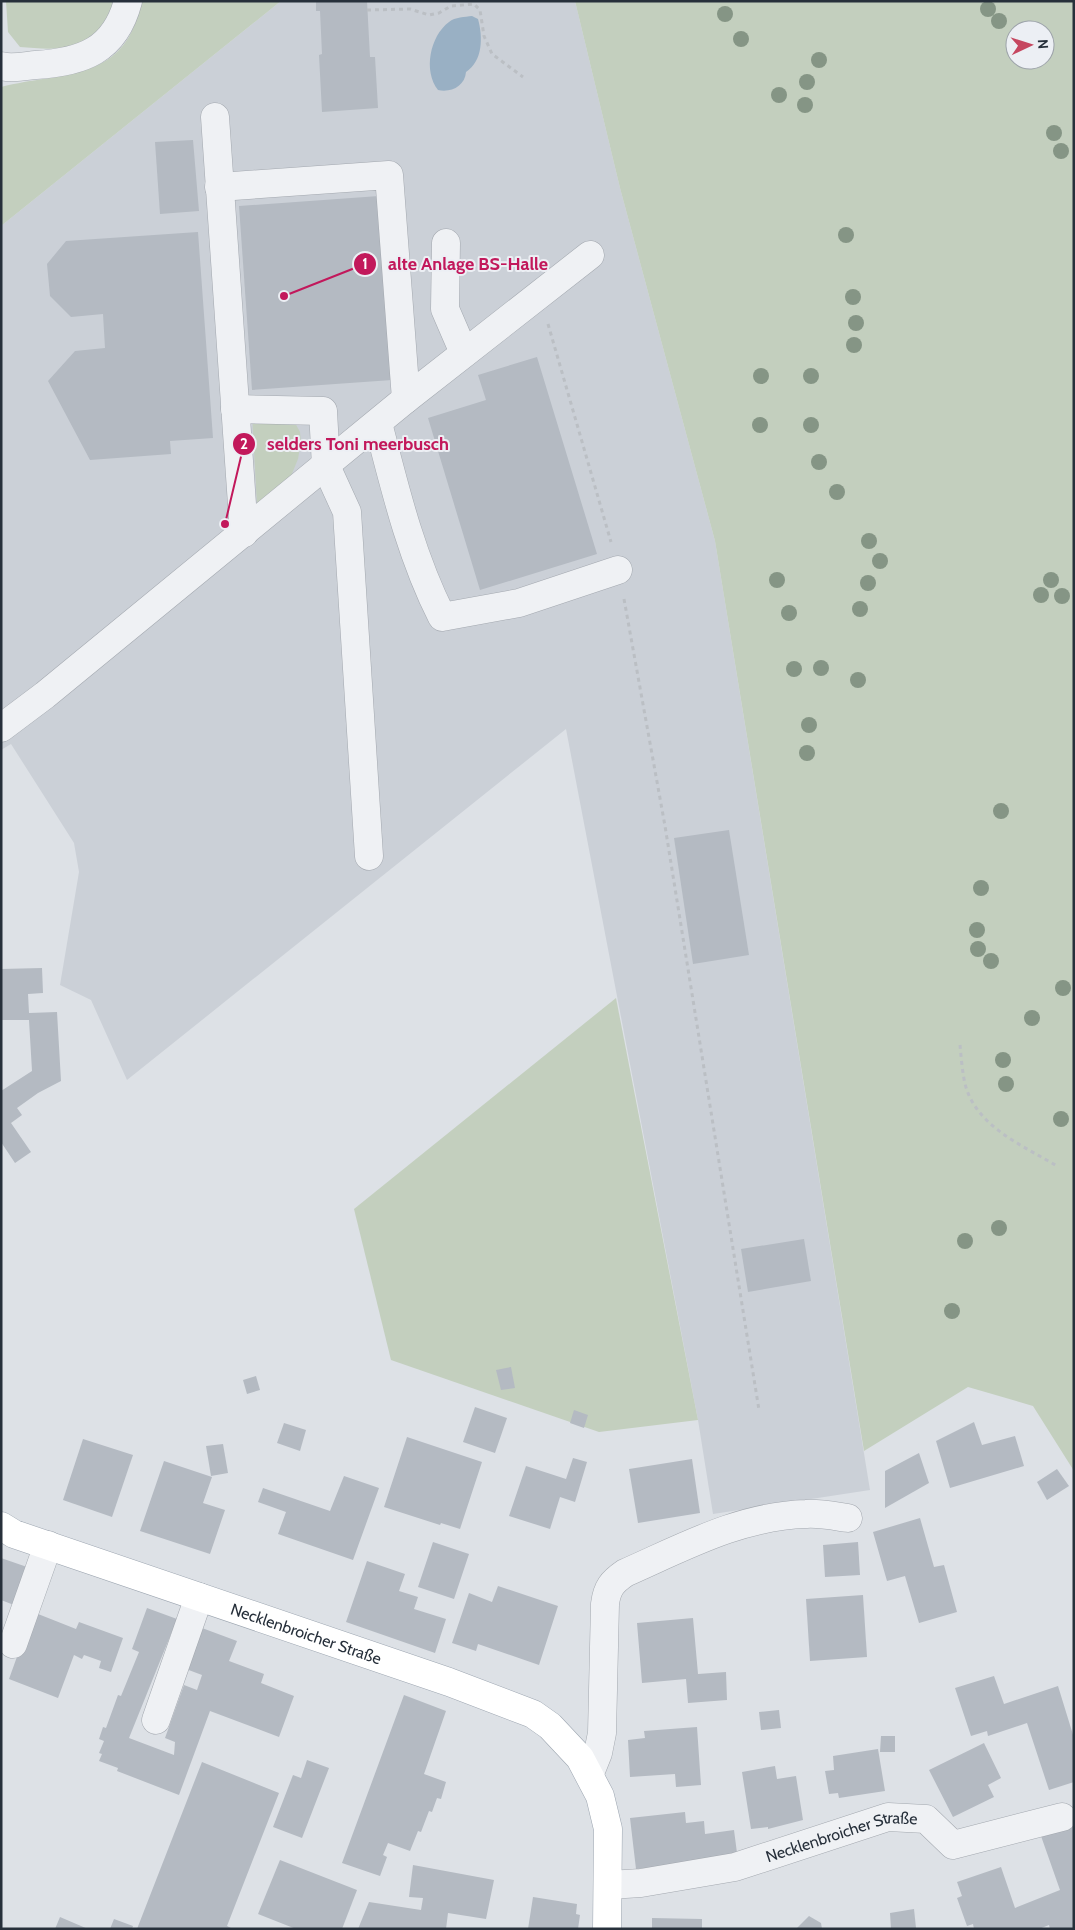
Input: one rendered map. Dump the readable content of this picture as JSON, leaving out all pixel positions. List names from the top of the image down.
{
  "streets": {
    "main road": ["Necklenbroicher Straße"]
  },
  "places": ["alte Anlage BS-Halle", "selders Toni meerbusch"],
  "north": "right"
}
